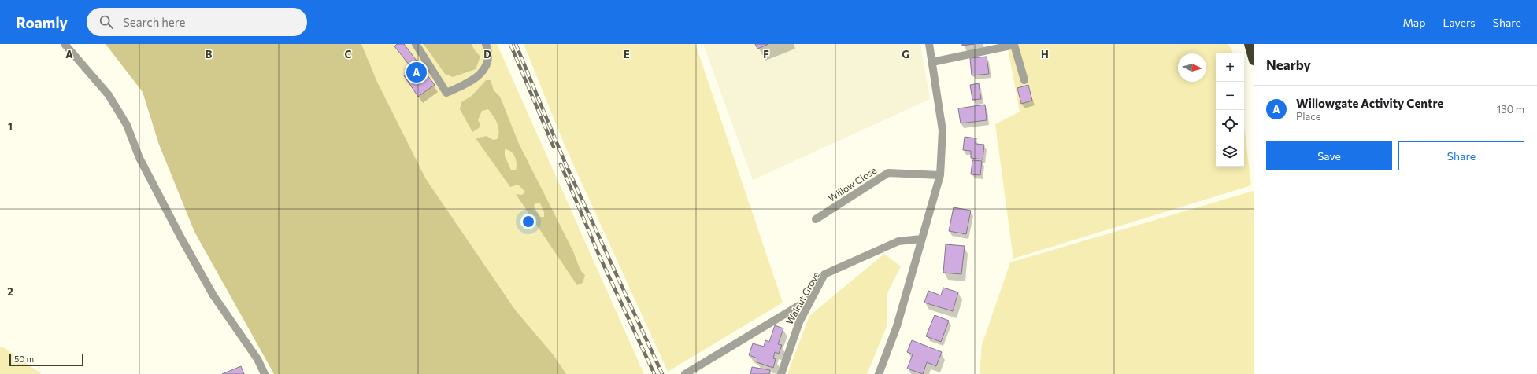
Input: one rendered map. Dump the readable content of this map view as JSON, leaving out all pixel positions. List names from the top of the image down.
{
  "streets": {
    "street": ["Willow Close", "Walnut Grove"]
  },
  "scale_bar": "50 m",
  "north": "right",
  "page": {
    "header": "Roamly",
    "search": "Search here",
    "nav": ["Map", "Layers", "Share"],
    "heading": "Nearby",
    "map_buttons": ["+", "−"],
    "pins": "A",
    "list": [
      {
        "mark": "A",
        "name": "Willowgate Activity Centre",
        "note": "Place",
        "value": "130 m"
      }
    ],
    "buttons": ["Save", "Share"],
    "scale": "50 m"
  },
  "grid": {
    "columns": [
      "A",
      "B",
      "C",
      "D",
      "E",
      "F",
      "G",
      "H"
    ],
    "rows": ["1", "2"]
  }
}
